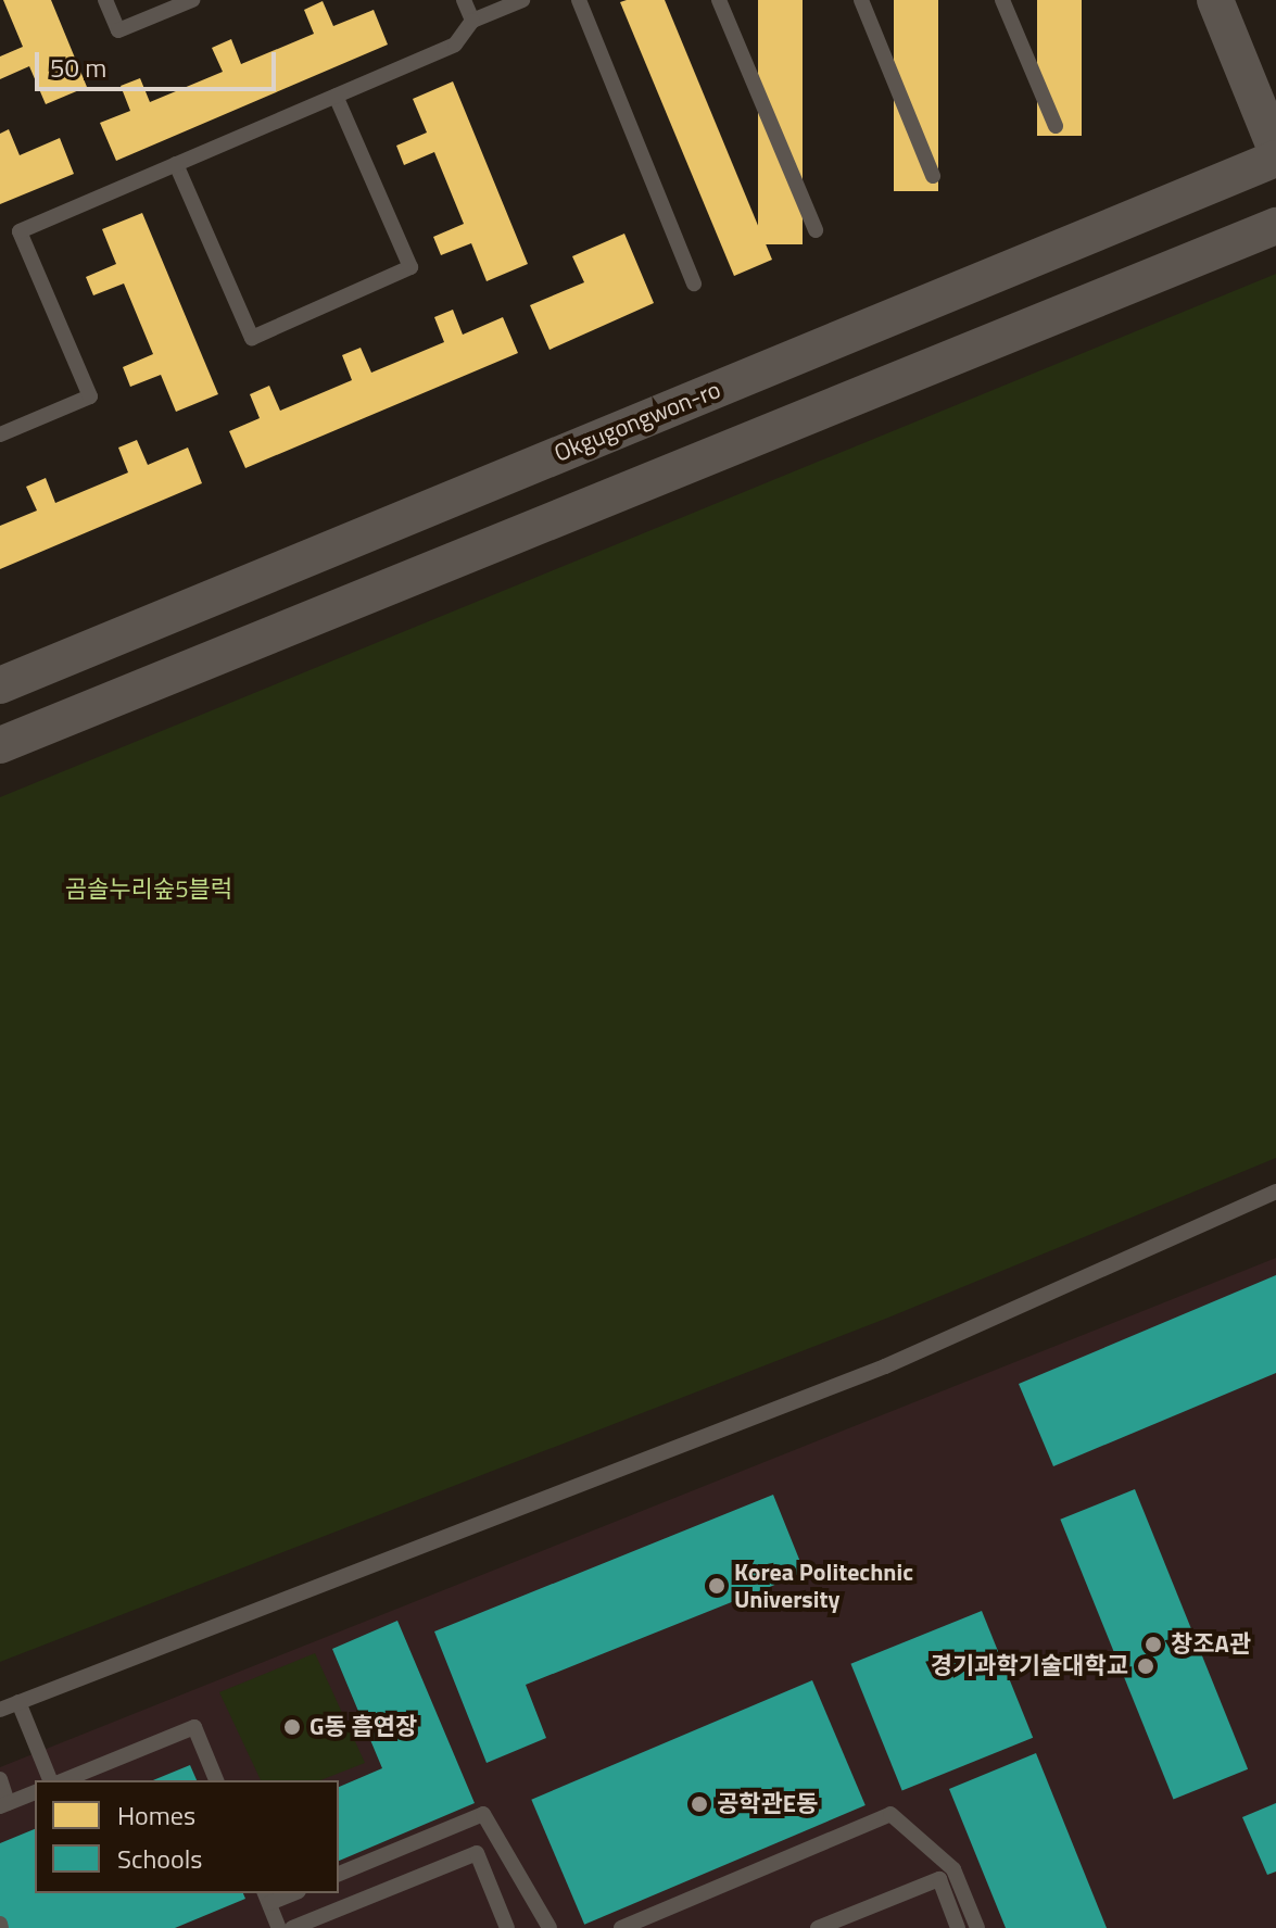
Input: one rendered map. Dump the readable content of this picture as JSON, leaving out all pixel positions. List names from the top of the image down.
{
  "streets": {
    "street": ["Okgugongwon-ro"]
  },
  "parks": ["곰솔누리숲5블럭"],
  "places": [
    "Korea Politechnic University",
    "창조A관",
    "경기과학기술대학교",
    "G동 흡연장",
    "공학관E동"
  ],
  "legend": ["Homes", "Schools"],
  "scale_bar": "50 m"
}
